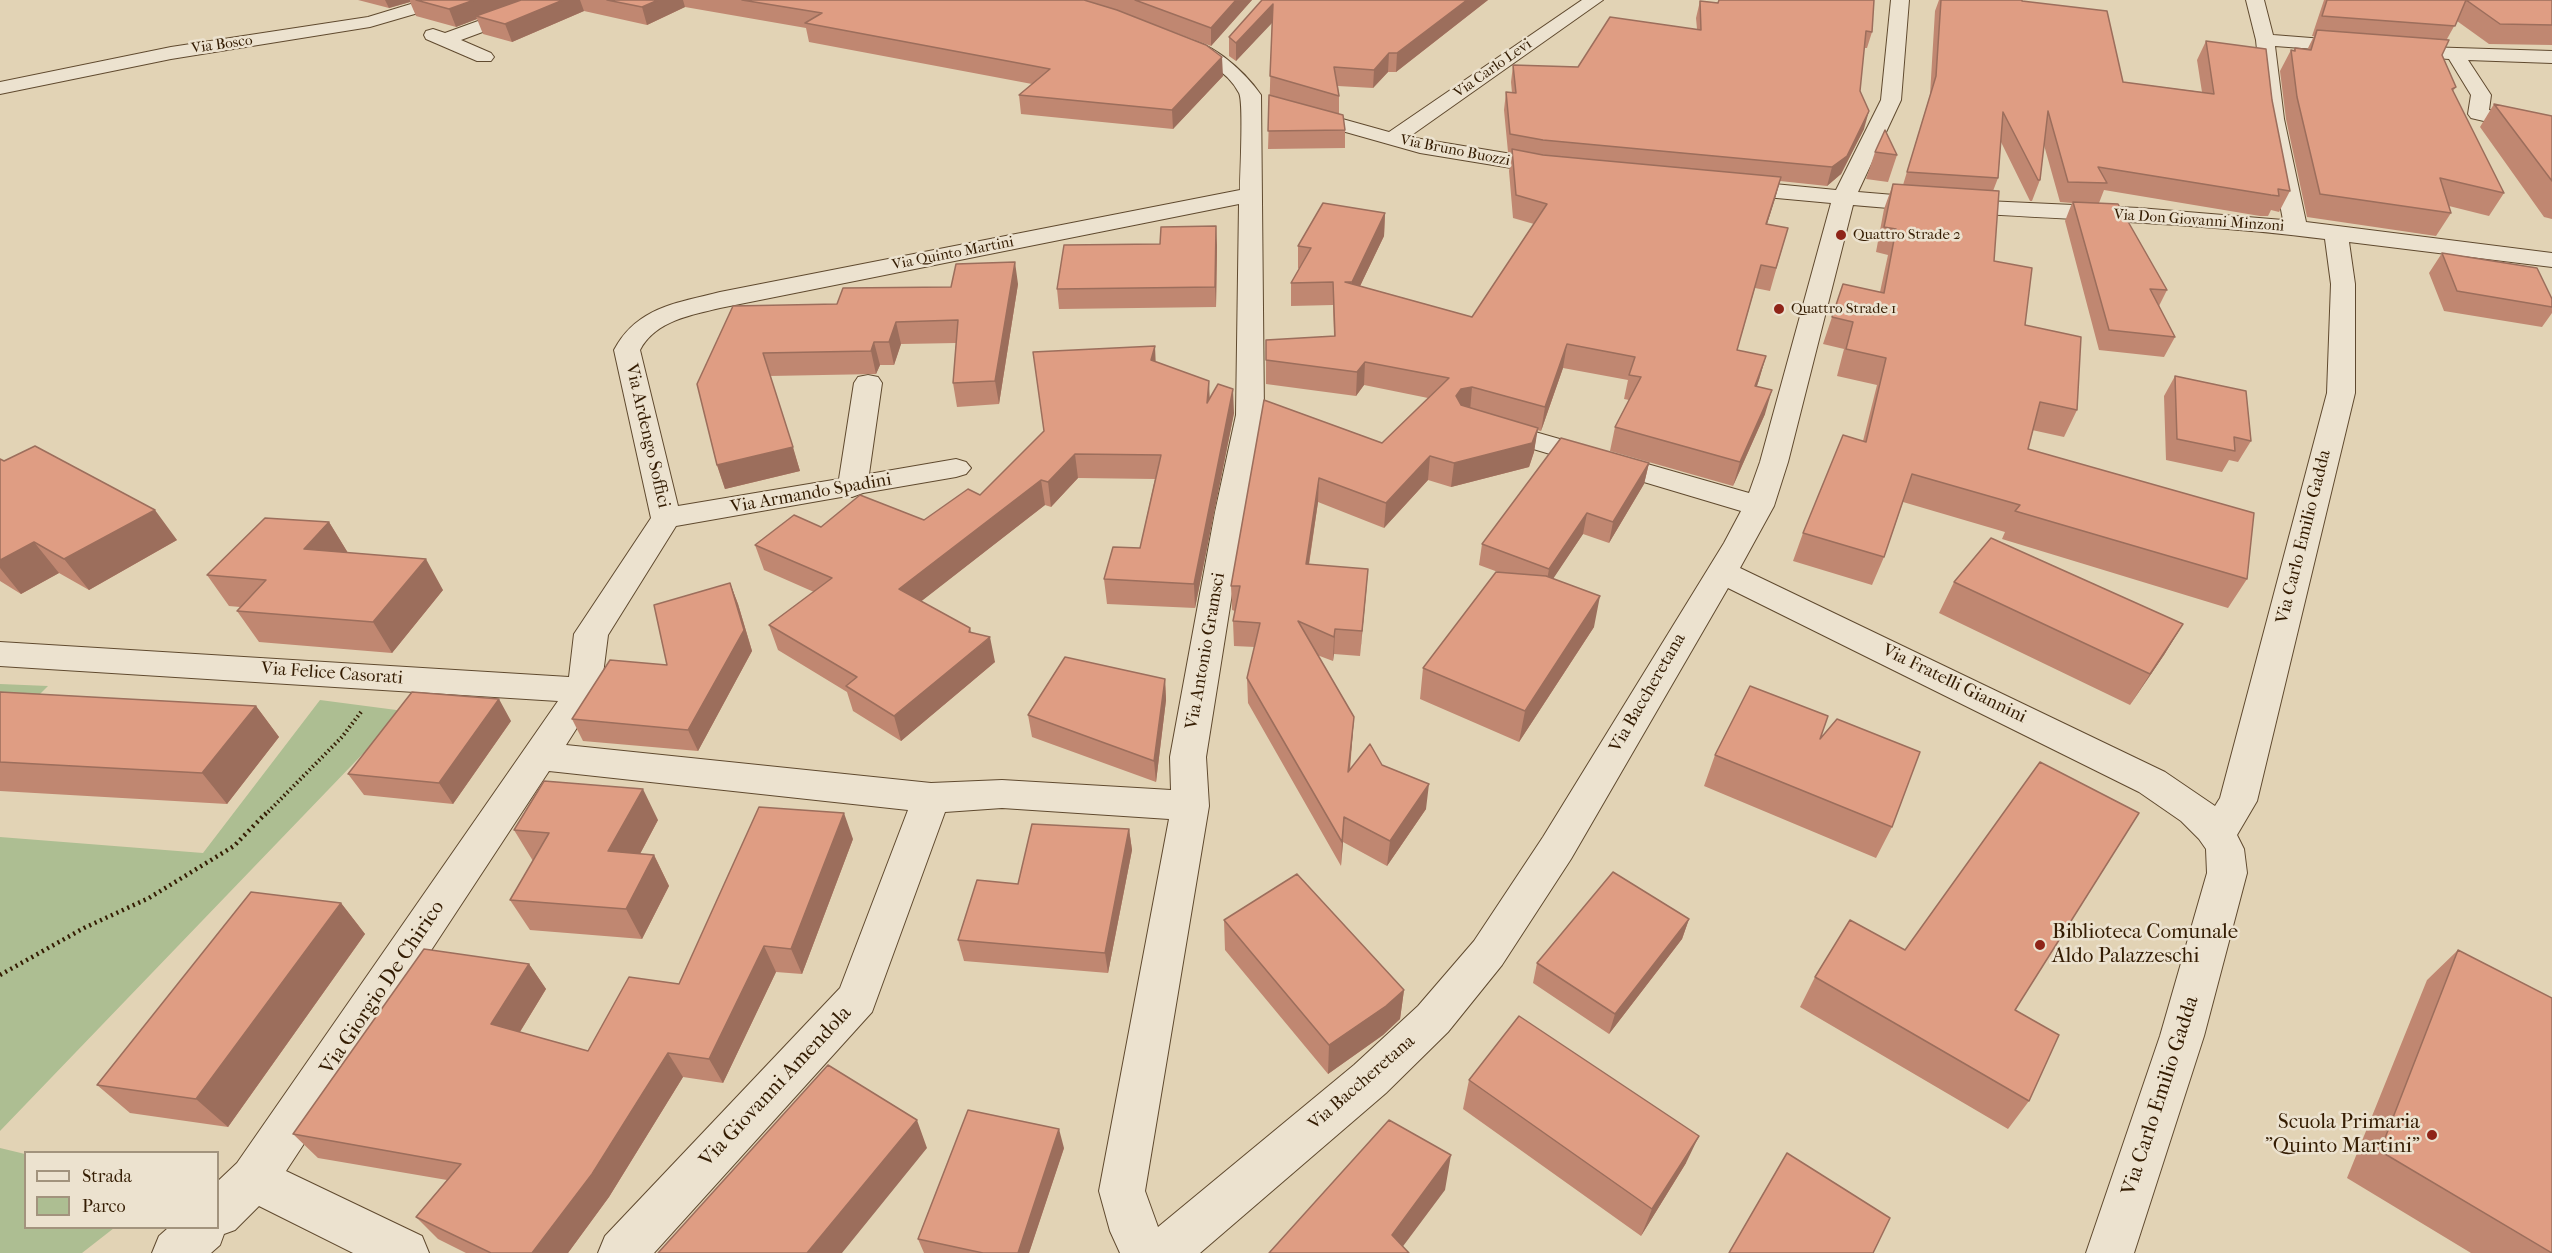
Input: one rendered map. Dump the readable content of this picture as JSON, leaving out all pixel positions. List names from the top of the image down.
{
  "streets": {
    "street": [
      "Via Bosco",
      "Via Carlo Levi",
      "Via Bruno Buozzi",
      "Via Don Giovanni Minzoni",
      "Via Quinto Martini",
      "Via Ardengo Soffici",
      "Via Armando Spadini",
      "Via Carlo Emilio Gadda",
      "Via Antonio Gramsci",
      "Via Felice Casorati",
      "Via Fratelli Giannini",
      "Via Baccheretana",
      "Via Giorgio De Chirico",
      "Via Giovanni Amendola"
    ]
  },
  "crossings": [
    ["Via Carlo Levi", "Via Bruno Buozzi"],
    ["Via Bruno Buozzi", "Via Antonio Gramsci"],
    ["Via Don Giovanni Minzoni", "Via Carlo Emilio Gadda"],
    ["Via Don Giovanni Minzoni", "Via Baccheretana"],
    ["Via Quinto Martini", "Via Ardengo Soffici"],
    ["Via Quinto Martini", "Via Antonio Gramsci"],
    ["Via Ardengo Soffici", "Via Armando Spadini"],
    ["Via Ardengo Soffici", "Via Felice Casorati"],
    ["Via Carlo Emilio Gadda", "Via Fratelli Giannini"],
    ["Via Fratelli Giannini", "Via Baccheretana"]
  ],
  "places": [
    "Quattro Strade 2",
    "Quattro Strade 1",
    "Biblioteca Comunale Aldo Palazzeschi",
    "Scuola Primaria \"Quinto Martini\""
  ],
  "legend": ["Strada", "Parco"]
}
